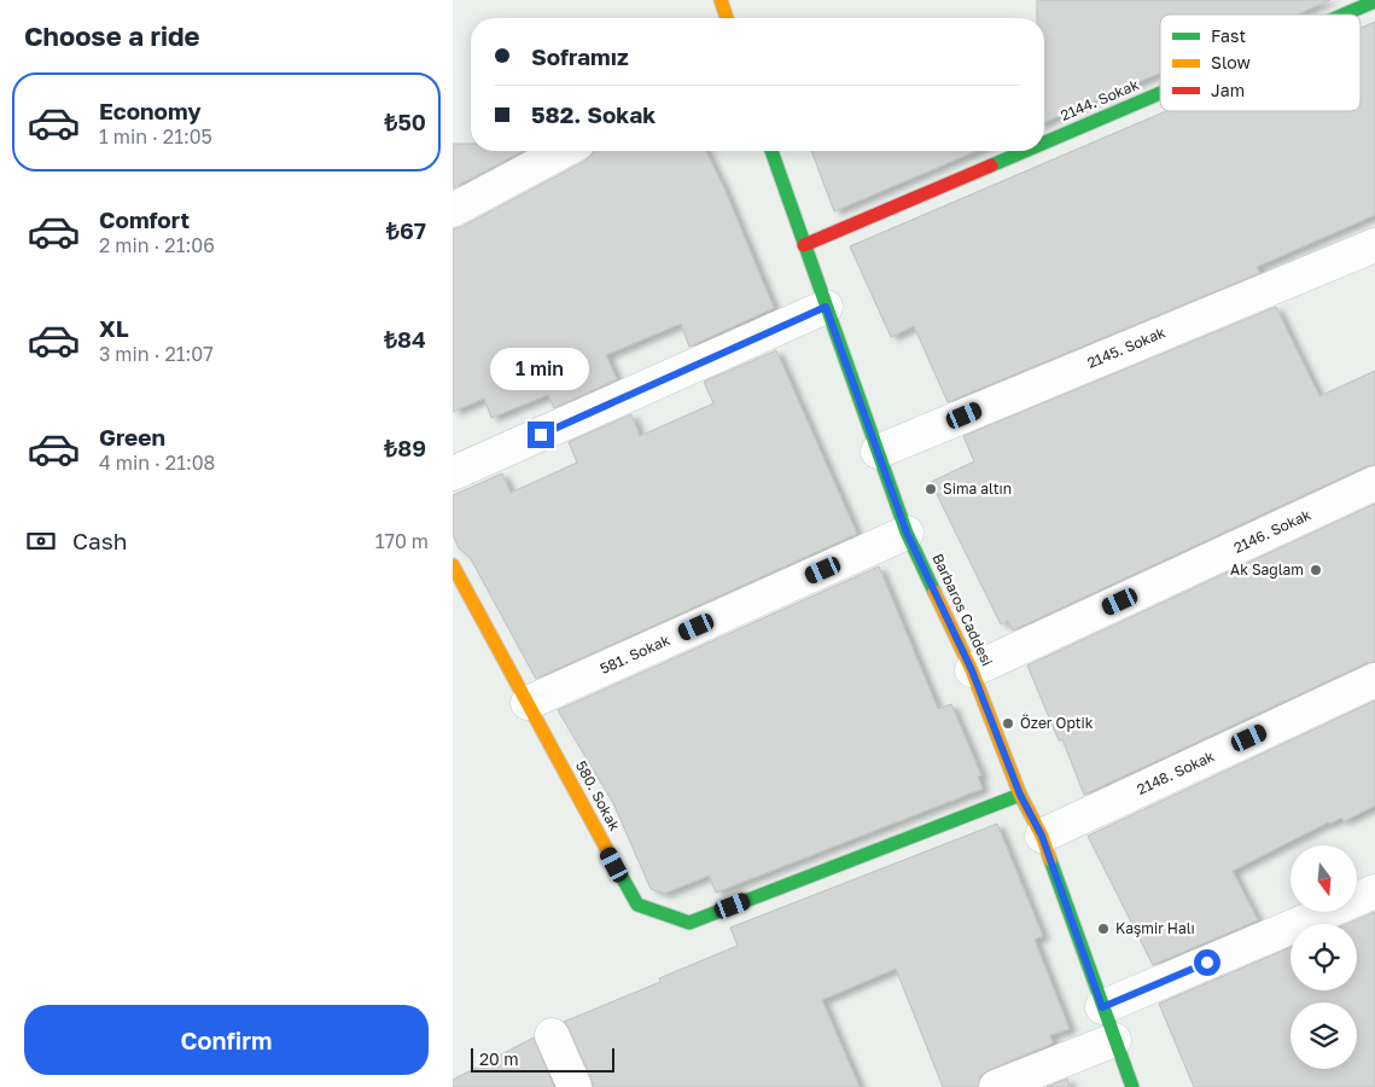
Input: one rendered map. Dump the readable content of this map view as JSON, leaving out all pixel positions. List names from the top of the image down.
{
  "streets": {
    "street": [
      "2144. Sokak",
      "2145. Sokak",
      "2146. Sokak",
      "Barbaros Caddesi",
      "581. Sokak",
      "2148. Sokak",
      "580. Sokak"
    ]
  },
  "crossings": [
    ["2144. Sokak", "Barbaros Caddesi"],
    ["2145. Sokak", "Barbaros Caddesi"],
    ["2146. Sokak", "Barbaros Caddesi"],
    ["Barbaros Caddesi", "581. Sokak"],
    ["Barbaros Caddesi", "2148. Sokak"],
    ["Barbaros Caddesi", "580. Sokak"],
    ["581. Sokak", "580. Sokak"]
  ],
  "places": [
    "Sima altın",
    "Ak Sağlam",
    "Özer Optik",
    "Kaşmir Halı"
  ],
  "legend": ["Fast", "Slow", "Jam"],
  "scale_bar": "20 m",
  "north": "bottom",
  "page": {
    "heading": "Choose a ride",
    "banner": ["Soframız", "582. Sokak"],
    "list": [
      {
        "name": "Economy",
        "note": "1 min · 21:05",
        "value": "₺50"
      },
      {
        "name": "Comfort",
        "note": "2 min · 21:06",
        "value": "₺67"
      },
      {
        "name": "XL",
        "note": "3 min · 21:07",
        "value": "₺84"
      },
      {
        "name": "Green",
        "note": "4 min · 21:08",
        "value": "₺89"
      }
    ],
    "bubble": "1 min",
    "pay": ["Cash", "170 m"],
    "buttons": "Confirm",
    "scale": "20 m"
  }
}
